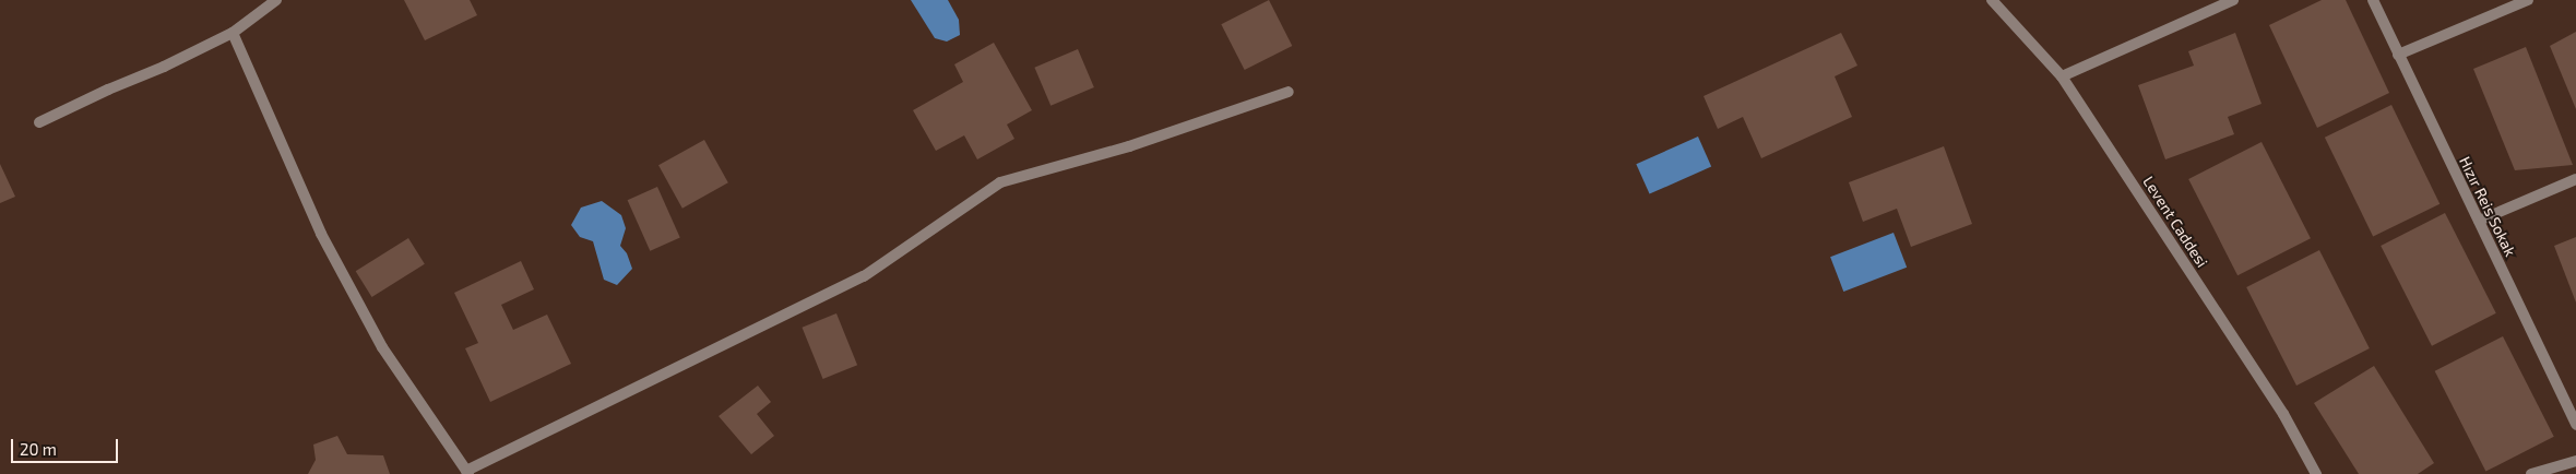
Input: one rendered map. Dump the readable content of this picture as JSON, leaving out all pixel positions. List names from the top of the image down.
{
  "streets": {
    "street": ["Hızır Reis Sokak", "Levent Caddesi"]
  },
  "scale_bar": "20 m"
}
